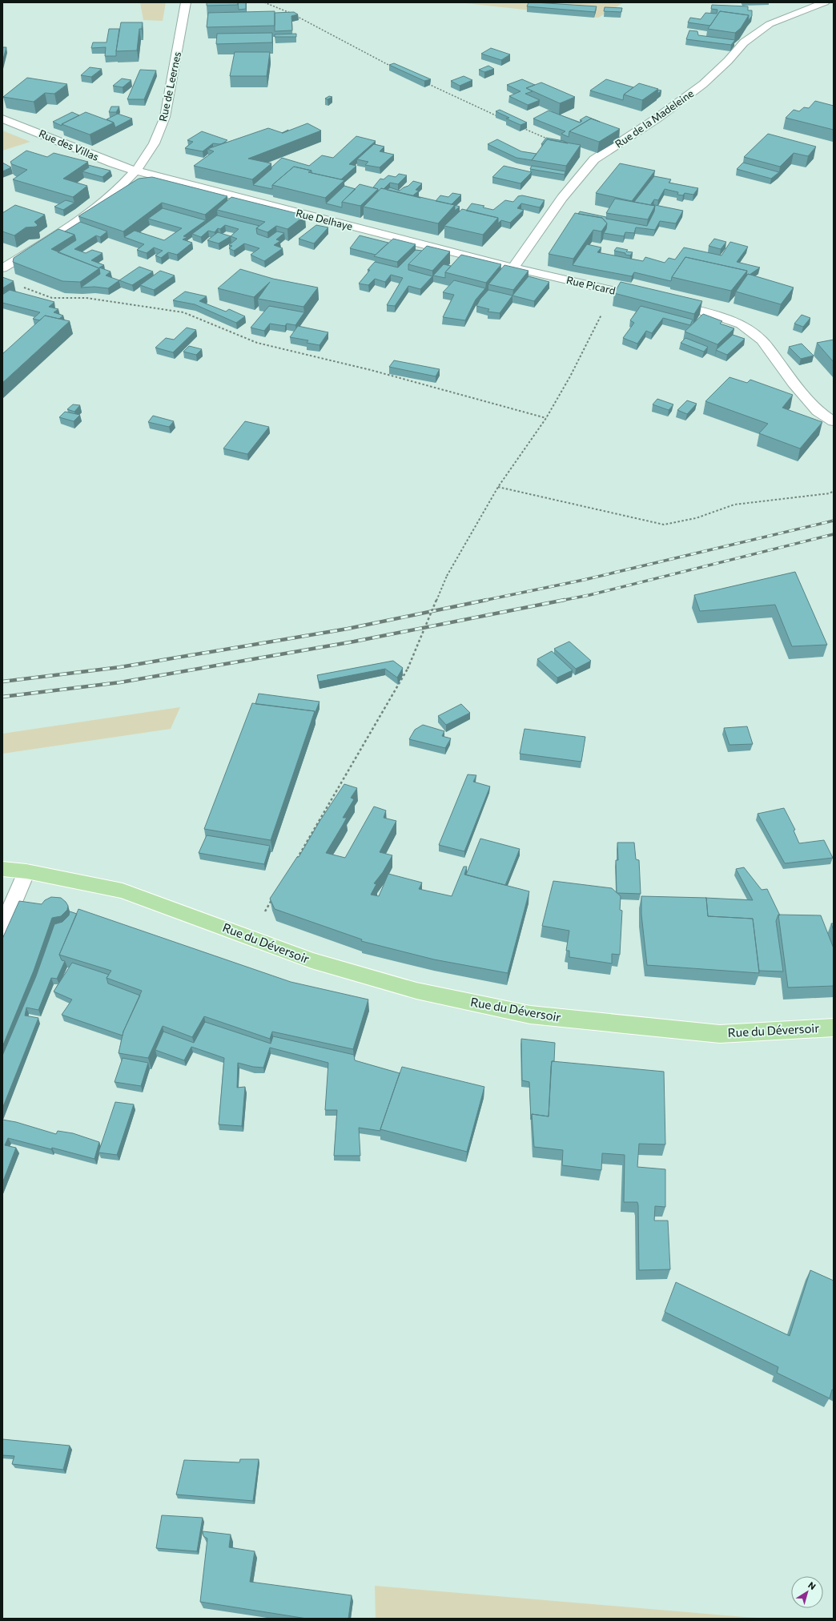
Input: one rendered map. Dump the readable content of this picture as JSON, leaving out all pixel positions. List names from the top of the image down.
{
  "streets": {
    "main road": ["Rue du Déversoir"],
    "street": [
      "Rue de Leernes",
      "Rue de la Madeleine",
      "Rue des Villas",
      "Rue Delhaye",
      "Rue Picard"
    ]
  },
  "crossings": [
    ["Rue de Leernes", "Rue des Villas"],
    ["Rue de Leernes", "Rue Delhaye"],
    ["Rue de la Madeleine", "Rue Delhaye"],
    ["Rue de la Madeleine", "Rue Picard"],
    ["Rue des Villas", "Rue Delhaye"],
    ["Rue Delhaye", "Rue Picard"]
  ],
  "north": "top right"
}
